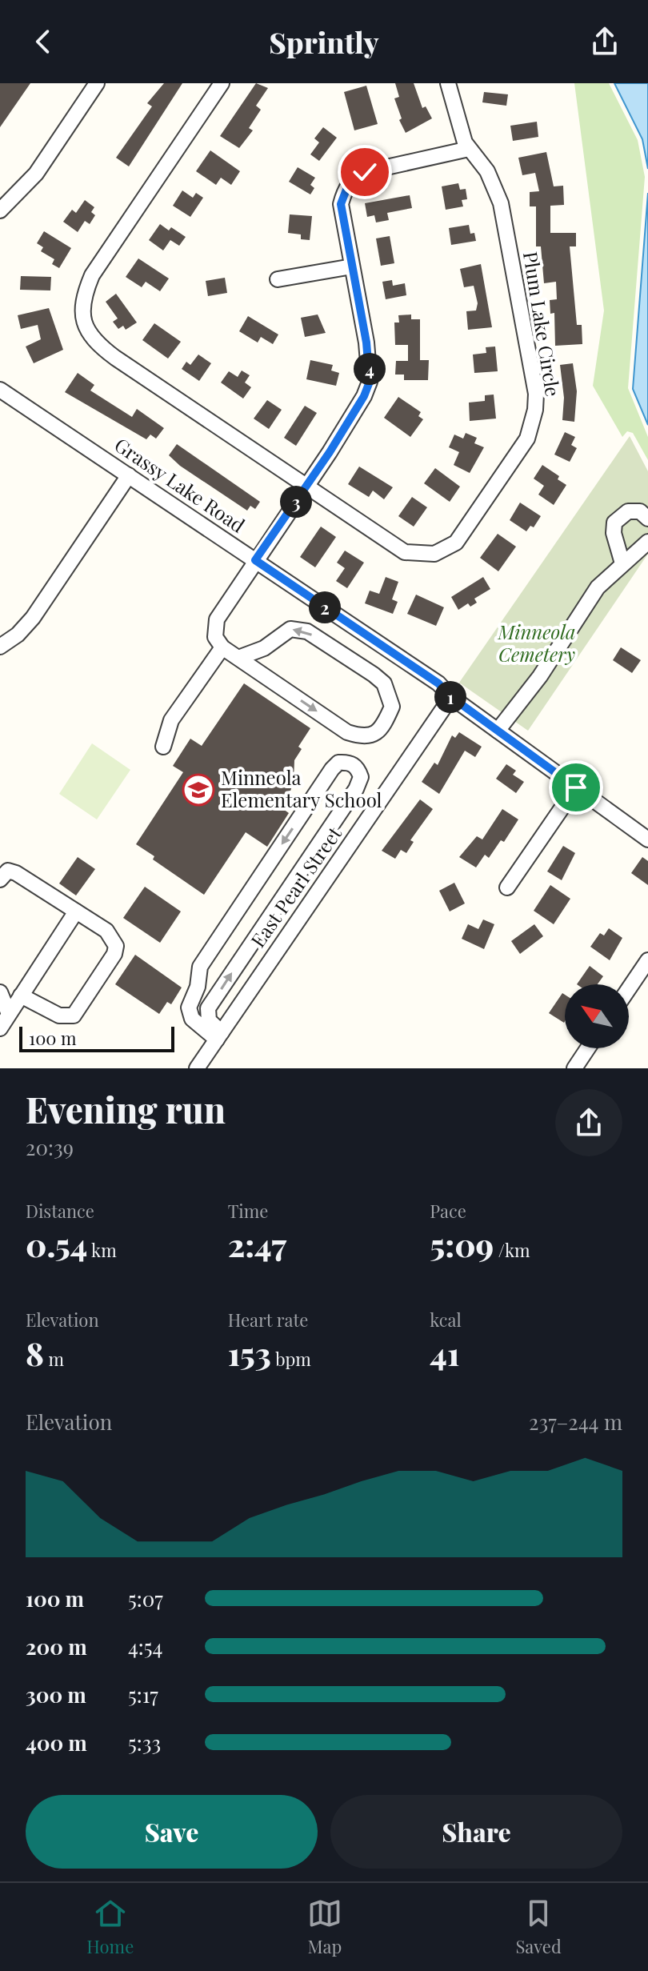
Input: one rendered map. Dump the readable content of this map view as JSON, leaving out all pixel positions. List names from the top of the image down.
{
  "streets": {
    "street": ["Plum Lake Circle", "Grassy Lake Road", "East Pearl Street"]
  },
  "crossings": [
    ["Grassy Lake Road", "East Pearl Street"]
  ],
  "parks": ["Minneola Cemetery"],
  "places": {
    "school or university": ["Minneola Elementary School"]
  },
  "scale_bar": "100 m",
  "north": "top left",
  "page": {
    "header": "Sprintly",
    "pins": [
      "4",
      "3",
      "2",
      "1"
    ],
    "scale": "100 m",
    "heading": ["Evening run", "20:39"],
    "stats": [
      ["Distance", "0.54 km"],
      ["Time", "2:47"],
      ["Pace", "5:09 /km"],
      ["Elevation", "8 m"],
      ["Heart rate", "153 bpm"],
      ["kcal", "41"]
    ],
    "chart": ["Elevation", "237–244 m"],
    "list": [
      {
        "name": "100 m",
        "note": "5:07"
      },
      {
        "name": "200 m",
        "note": "4:54"
      },
      {
        "name": "300 m",
        "note": "5:17"
      },
      {
        "name": "400 m",
        "note": "5:33"
      }
    ],
    "buttons": ["Save", "Share"],
    "tabs": ["Home", "Map", "Saved"]
  }
}
